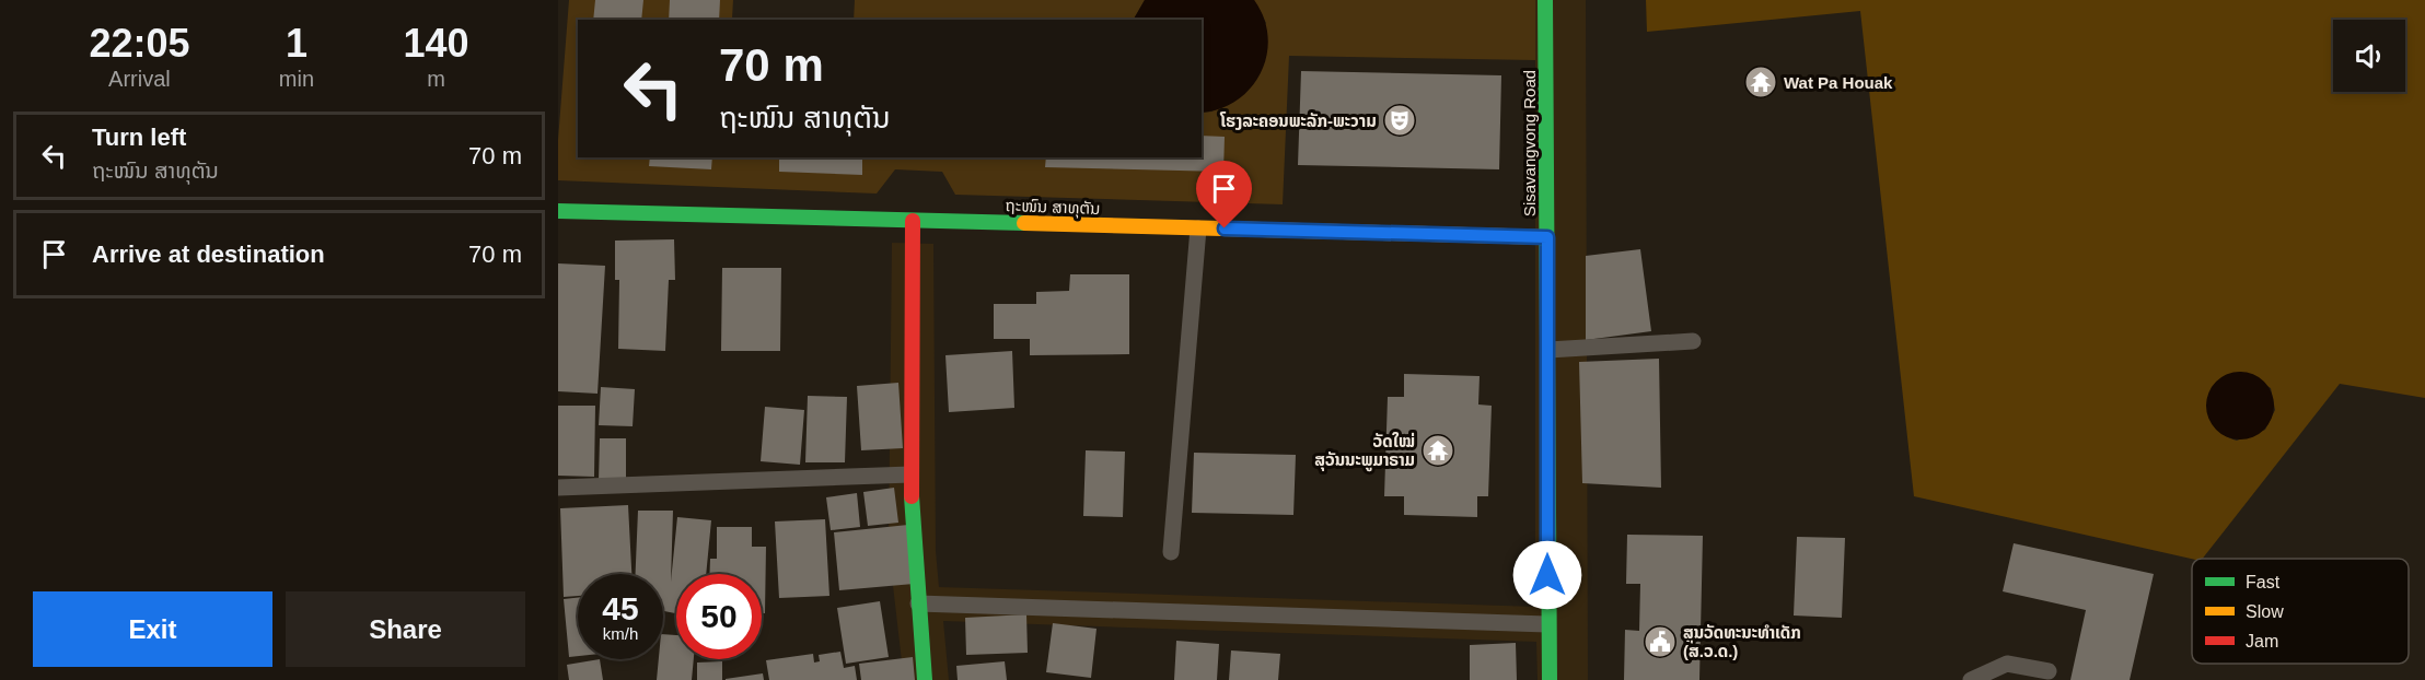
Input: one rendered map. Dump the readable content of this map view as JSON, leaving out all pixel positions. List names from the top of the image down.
{
  "streets": {
    "street": ["Sisavangvong Road", "ຖະໜົນ ສາທຸຕັນ"]
  },
  "crossings": [
    ["Sisavangvong Road", "ຖະໜົນ ສາທຸຕັນ"]
  ],
  "places": {
    "temple": ["Wat Pa Houak", "ວັດໃໝ່ ສຸວັນນະພູມາຣາມ"],
    "theatre": ["ໂຮງລະຄອນພະລັກ-ພະวาม"],
    "public building": ["ສູນວັດທະນະທຳເດັກ (ສ.ວ.ດ.)"]
  },
  "legend": ["Fast", "Slow", "Jam"],
  "page": {
    "eta": [
      "22:05",
      "Arrival",
      "1",
      "min",
      "140",
      "m"
    ],
    "turn": ["70 m", "ຖະໜົນ ສາທຸຕັນ"],
    "list": [
      {
        "name": "Turn left",
        "note": "ຖະໜົນ ສາທຸຕັນ",
        "value": "70 m"
      },
      {
        "name": "Arrive at destination",
        "value": "70 m"
      }
    ],
    "speed": "45 km/h",
    "limit": "50",
    "buttons": ["Exit", "Share"]
  }
}
